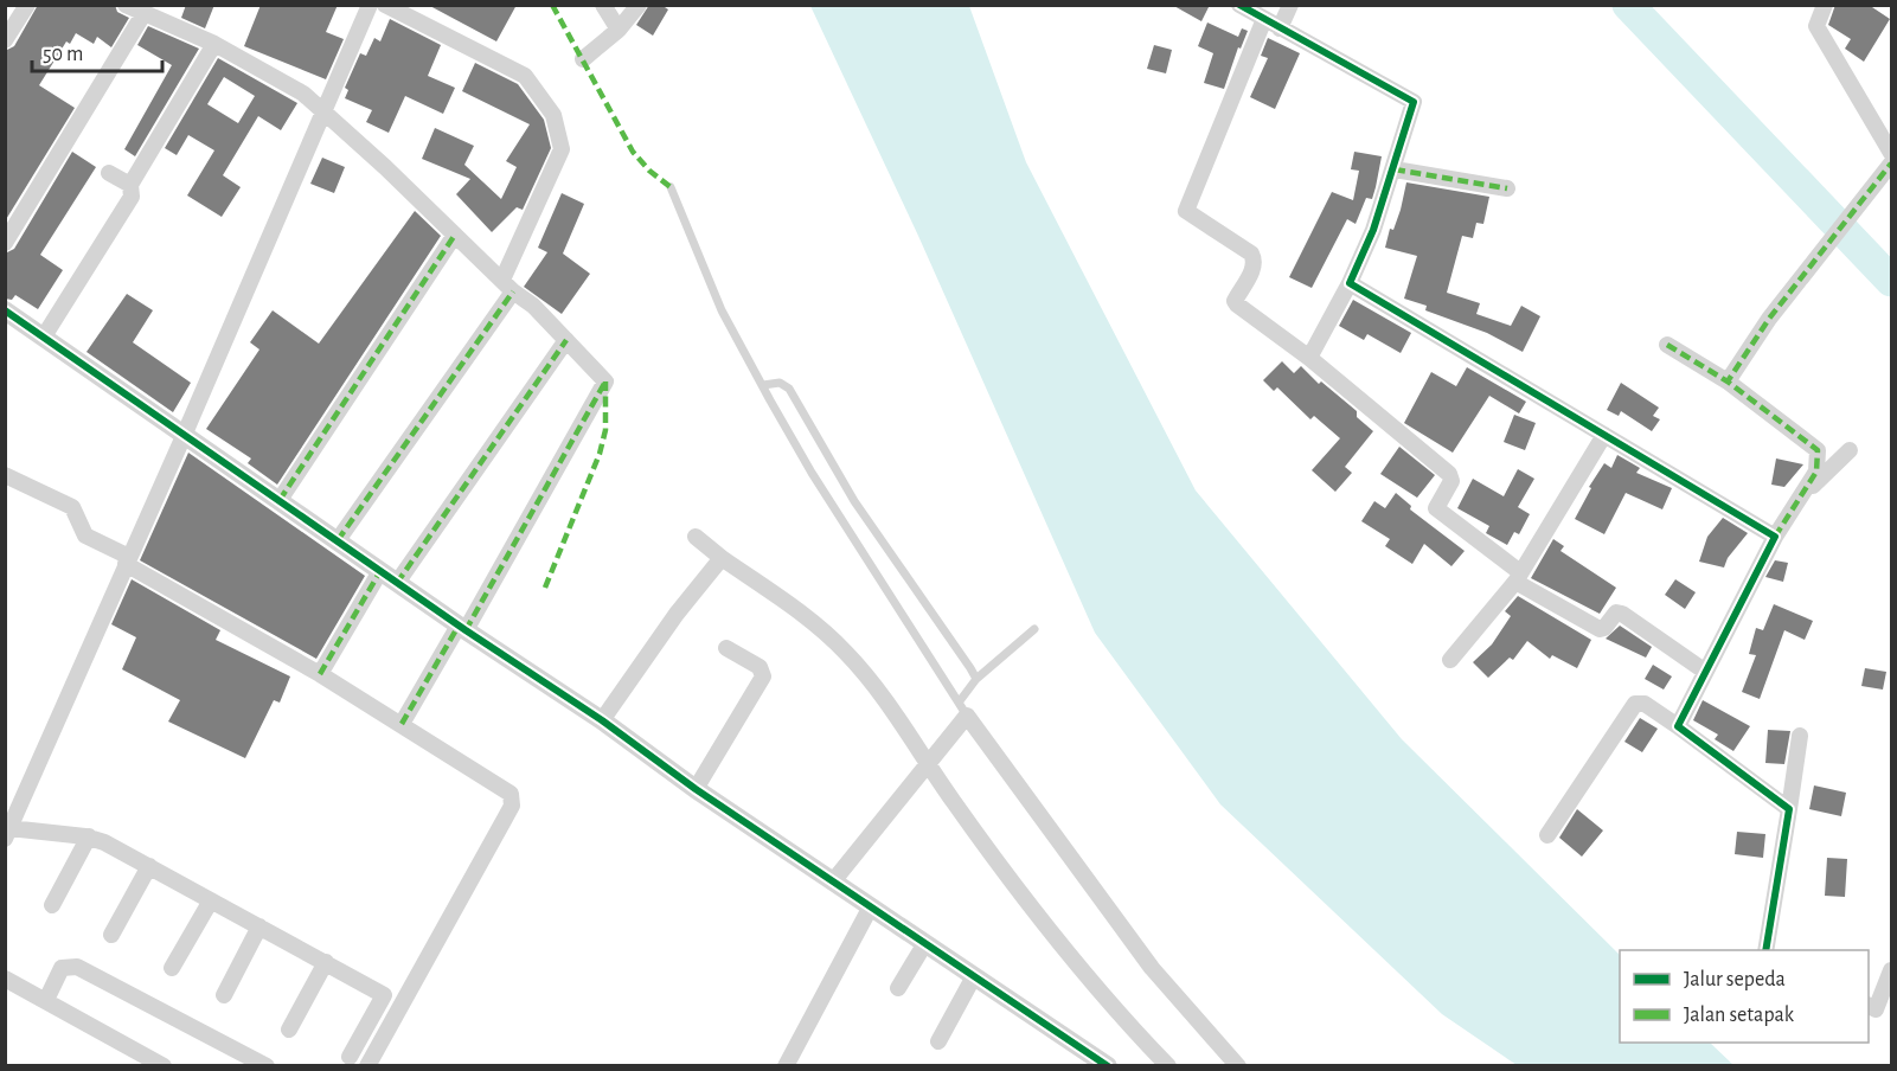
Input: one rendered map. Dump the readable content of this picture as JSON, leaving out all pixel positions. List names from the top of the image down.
{
  "legend": ["Jalur sepeda", "Jalan setapak"],
  "scale_bar": "50 m"
}
